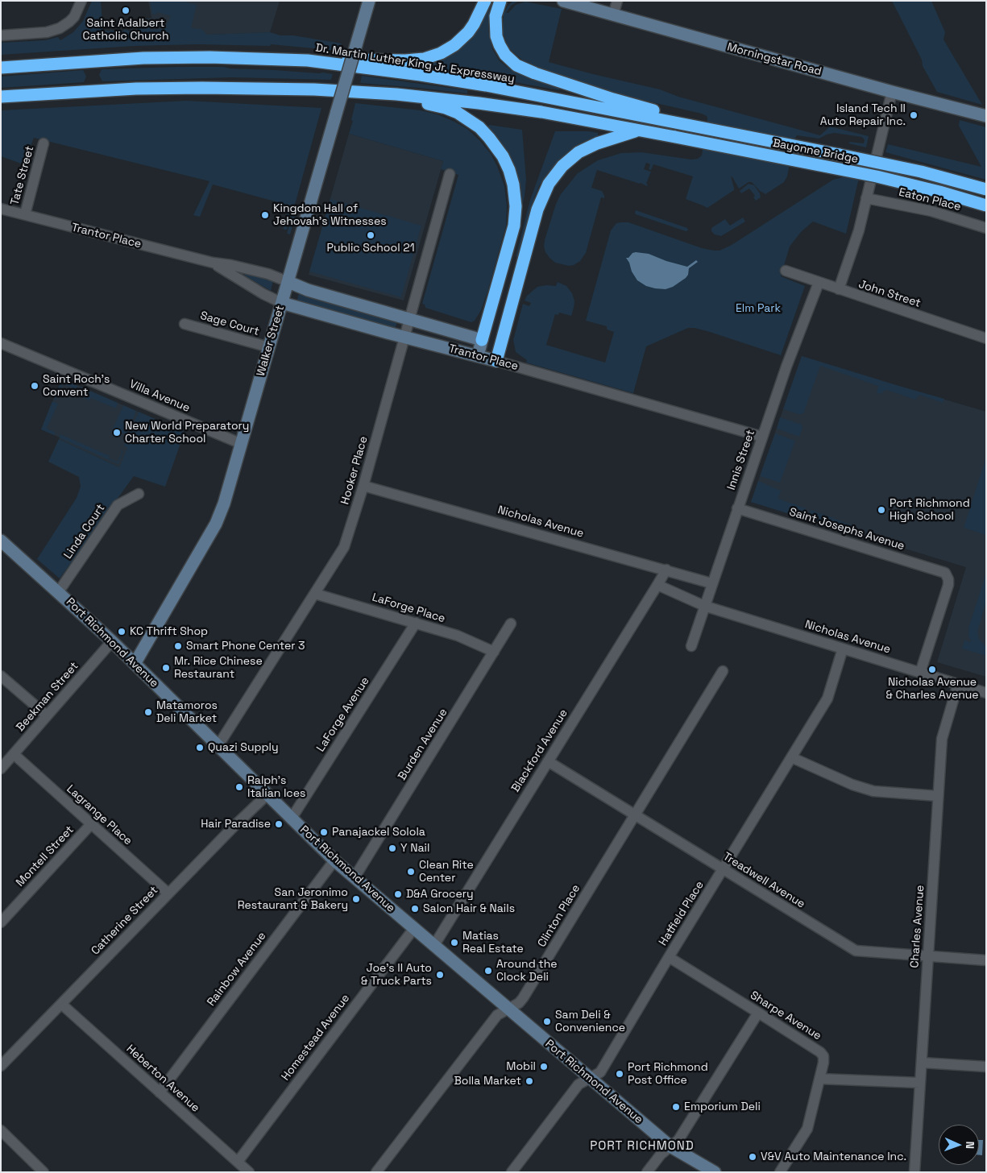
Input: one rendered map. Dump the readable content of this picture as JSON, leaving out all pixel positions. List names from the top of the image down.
{
  "streets": {
    "highway": ["Dr. Martin Luther King Jr. Expressway", "Bayonne Bridge"],
    "street": [
      "Morningstar Road",
      "Tate Street",
      "Eaton Place",
      "Trantor Place",
      "John Street",
      "Sage Court",
      "Walker Street",
      "Villa Avenue",
      "Innis Street",
      "Hooker Place",
      "Nicholas Avenue",
      "Saint Josephs Avenue",
      "Linda Court",
      "LaForge Place",
      "Port Richmond Avenue",
      "Beekman Street",
      "LaForge Avenue",
      "Burden Avenue",
      "Blackford Avenue",
      "Lagrange Place",
      "Montell Street",
      "Treadwell Avenue",
      "Hatfield Place",
      "Clinton Place",
      "Catherine Street",
      "Charles Avenue",
      "Rainbow Avenue",
      "Sharpe Avenue",
      "Homestead Avenue",
      "Heberton Avenue"
    ]
  },
  "crossings": [
    ["Dr. Martin Luther King Jr. Expressway", "Bayonne Bridge"],
    ["Tate Street", "Trantor Place"],
    ["Trantor Place", "Walker Street"],
    ["Trantor Place", "Innis Street"],
    ["Trantor Place", "Hooker Place"],
    ["John Street", "Innis Street"],
    ["Sage Court", "Walker Street"],
    ["Walker Street", "Villa Avenue"],
    ["Walker Street", "Port Richmond Avenue"],
    ["Innis Street", "Nicholas Avenue"],
    ["Innis Street", "Saint Josephs Avenue"],
    ["Hooker Place", "Nicholas Avenue"],
    ["Hooker Place", "LaForge Place"],
    ["Hooker Place", "Port Richmond Avenue"],
    ["Nicholas Avenue", "Saint Josephs Avenue"],
    ["Nicholas Avenue", "Blackford Avenue"],
    ["Nicholas Avenue", "Hatfield Place"],
    ["Nicholas Avenue", "Charles Avenue"],
    ["Linda Court", "Port Richmond Avenue"],
    ["LaForge Place", "LaForge Avenue"],
    ["LaForge Place", "Burden Avenue"],
    ["Port Richmond Avenue", "Beekman Street"],
    ["Port Richmond Avenue", "LaForge Avenue"],
    ["Port Richmond Avenue", "Burden Avenue"],
    ["Port Richmond Avenue", "Blackford Avenue"],
    ["Port Richmond Avenue", "Hatfield Place"],
    ["Port Richmond Avenue", "Clinton Place"],
    ["Port Richmond Avenue", "Catherine Street"],
    ["Port Richmond Avenue", "Rainbow Avenue"],
    ["Port Richmond Avenue", "Homestead Avenue"],
    ["Beekman Street", "Lagrange Place"],
    ["Blackford Avenue", "Treadwell Avenue"],
    ["Lagrange Place", "Montell Street"],
    ["Lagrange Place", "Catherine Street"],
    ["Treadwell Avenue", "Hatfield Place"],
    ["Treadwell Avenue", "Clinton Place"],
    ["Treadwell Avenue", "Charles Avenue"],
    ["Hatfield Place", "Sharpe Avenue"],
    ["Catherine Street", "Heberton Avenue"],
    ["Rainbow Avenue", "Heberton Avenue"],
    ["Homestead Avenue", "Heberton Avenue"]
  ],
  "districts": ["PORT RICHMOND"],
  "parks": ["Elm Park"],
  "places": [
    "Saint Adalbert Catholic Church",
    "Island Tech II Auto Repair Inc.",
    "Kingdom Hall of Jehovah's Witnesses",
    "Public School 21",
    "Saint Roch's Convent",
    "New World Preparatory Charter School",
    "Port Richmond High School",
    "KC Thrift Shop",
    "Smart Phone Center 3",
    "Mr. Rice Chinese Restaurant",
    "Nicholas Avenue & Charles Avenue",
    "Matamoros Deli Market",
    "Quazi Supply",
    "Ralph's Italian Ices",
    "Hair Paradise",
    "Panajackel Solola",
    "Y Nail",
    "Clean Rite Center",
    "D&A Grocery",
    "San Jeronimo Restaurant & Bakery",
    "Salon Hair & Nails",
    "Matias Real Estate",
    "Around the Clock Deli",
    "Joe's II Auto & Truck Parts",
    "Sam Deli & Convenience",
    "Mobil",
    "Port Richmond Post Office",
    "Bolla Market",
    "Emporium Deli",
    "V&V Auto Maintenance Inc."
  ],
  "north": "right"
}
